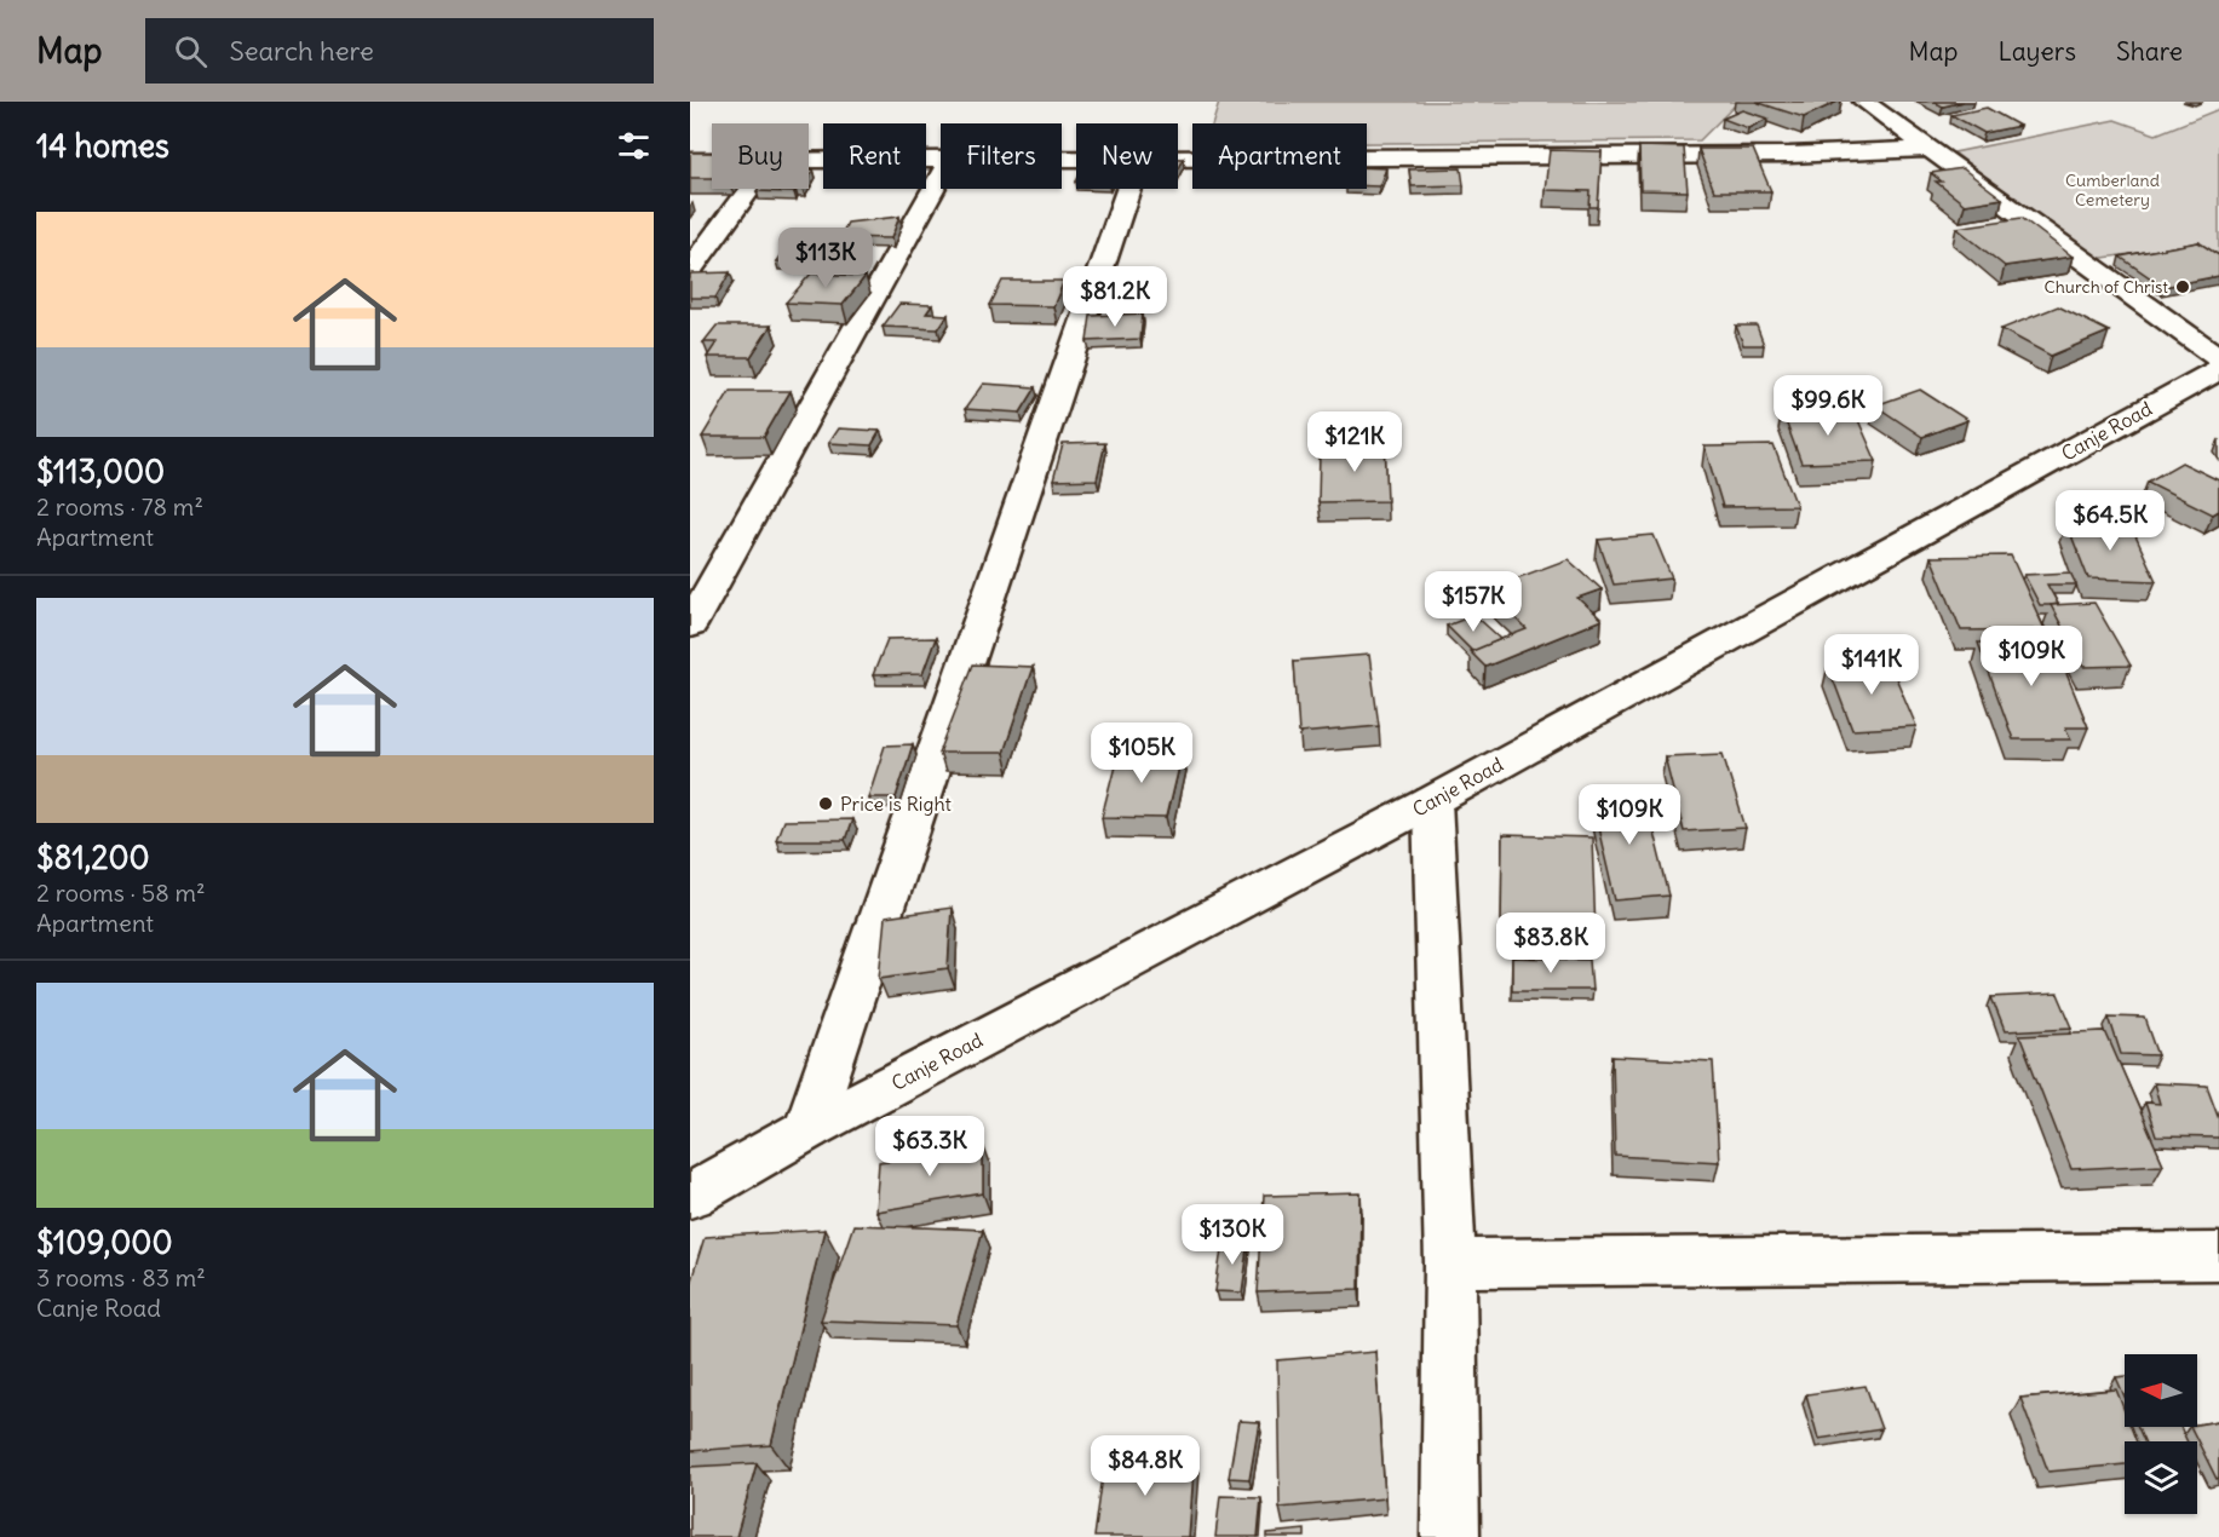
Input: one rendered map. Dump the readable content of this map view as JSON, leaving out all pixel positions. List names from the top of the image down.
{
  "streets": {
    "street": ["Canje Road"]
  },
  "parks": ["Cumberland Cemetery"],
  "places": ["Church of Christ", "Price is Right"],
  "north": "left",
  "page": {
    "header": "Map",
    "search": "Search here",
    "nav": ["Map", "Layers", "Share"],
    "heading": "14 homes",
    "chip": [
      "Buy",
      "Rent",
      "Filters",
      "New",
      "Apartment"
    ],
    "list": [
      {
        "name": "$113,000",
        "note": "2 rooms · 78 m² · Apartment"
      },
      {
        "name": "$81,200",
        "note": "2 rooms · 58 m² · Apartment"
      },
      {
        "name": "$109,000",
        "note": "3 rooms · 83 m² · Canje Road"
      }
    ],
    "price": [
      "$113K",
      "$81.2K",
      "$99.6K",
      "$121K",
      "$64.5K",
      "$157K",
      "$109K",
      "$141K",
      "$105K",
      "$109K",
      "$83.8K",
      "$63.3K",
      "$130K",
      "$84.8K"
    ]
  }
}
